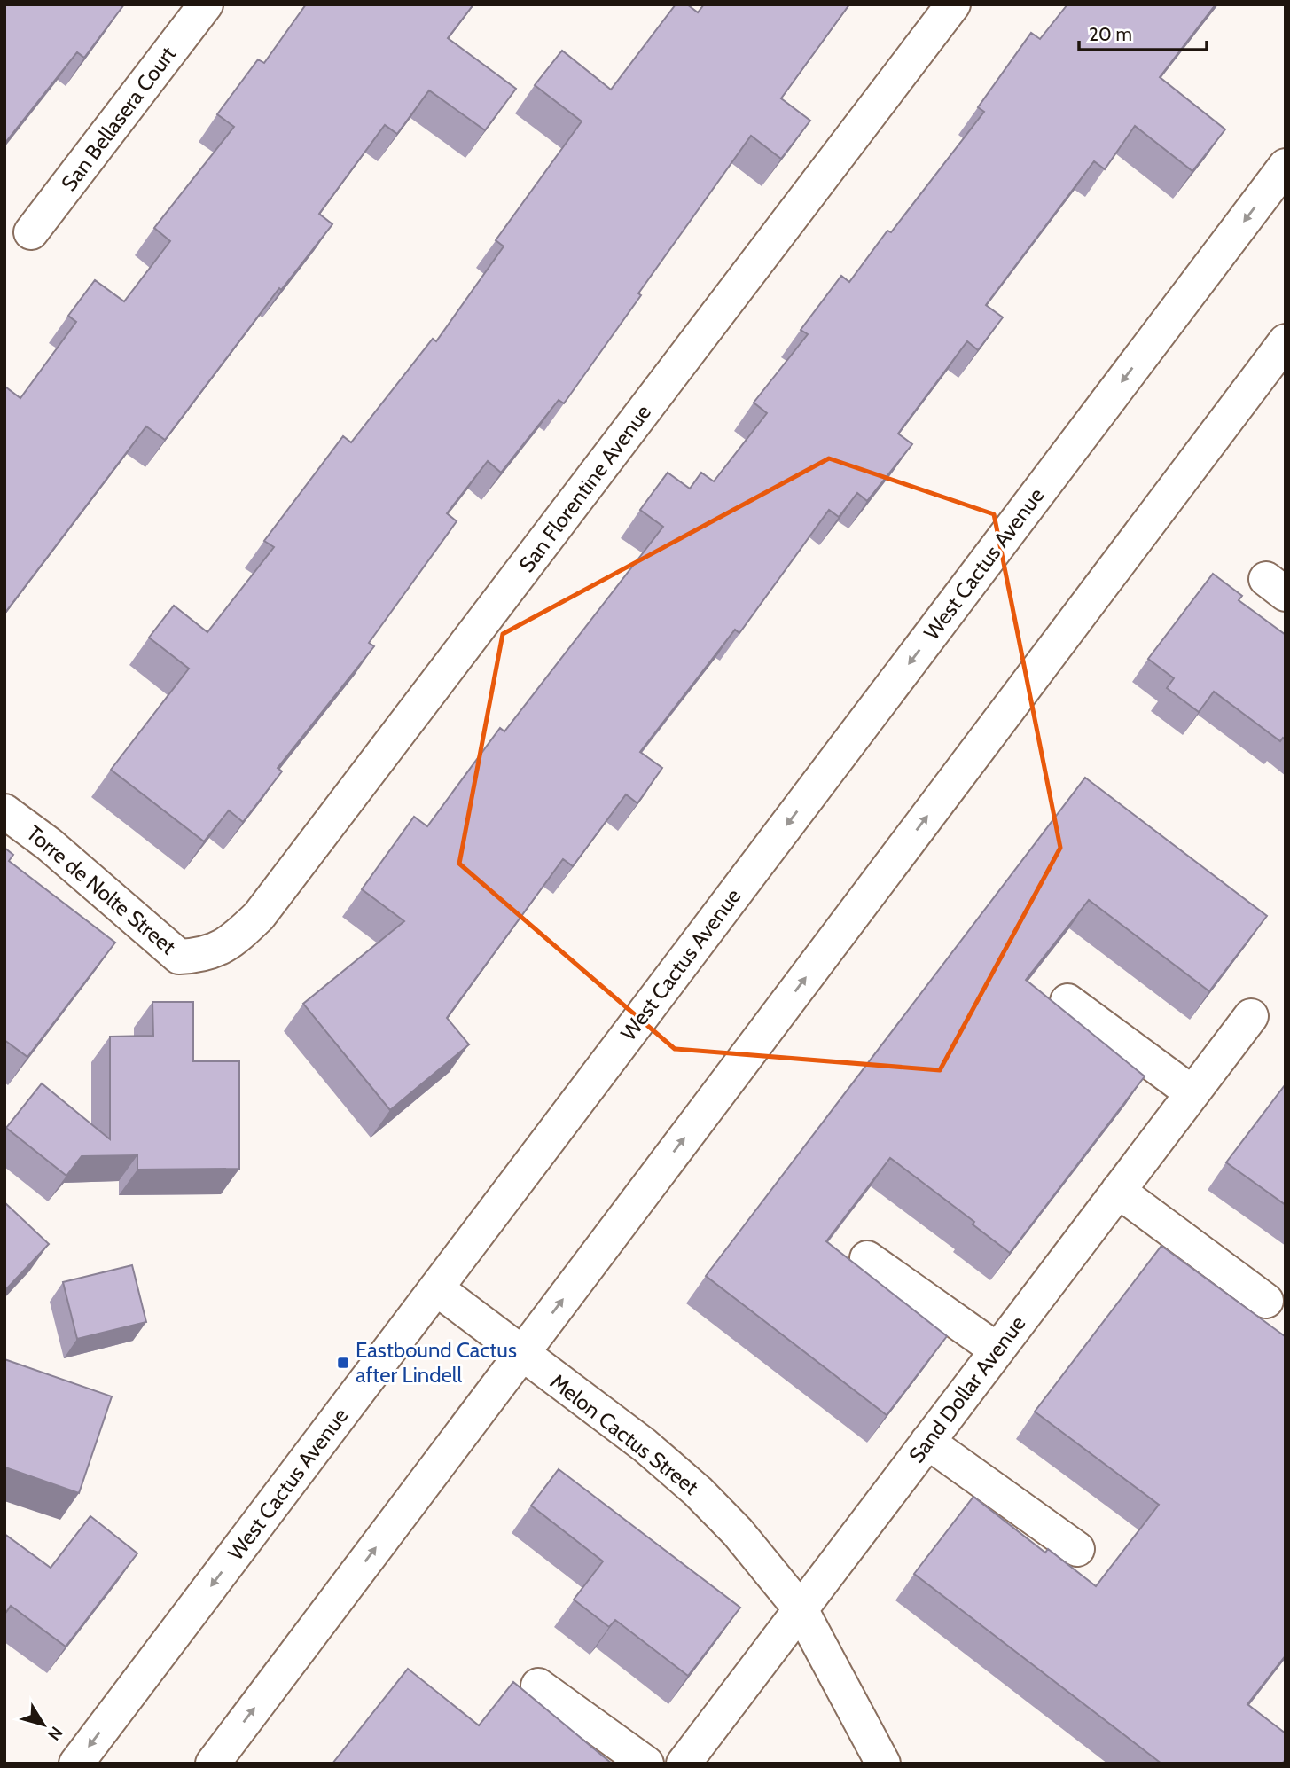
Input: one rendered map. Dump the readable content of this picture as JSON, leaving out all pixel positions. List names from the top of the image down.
{
  "streets": {
    "street": [
      "San Bellasera Court",
      "San Florentine Avenue",
      "West Cactus Avenue",
      "Torre de Nolte Street",
      "Sand Dollar Avenue",
      "Melon Cactus Street"
    ]
  },
  "crossings": [
    ["San Florentine Avenue", "Torre de Nolte Street"],
    ["West Cactus Avenue", "Melon Cactus Street"],
    ["Sand Dollar Avenue", "Melon Cactus Street"]
  ],
  "places": {
    "transit": ["Eastbound Cactus after Lindell"]
  },
  "scale_bar": "20 m",
  "north": "bottom right"
}
